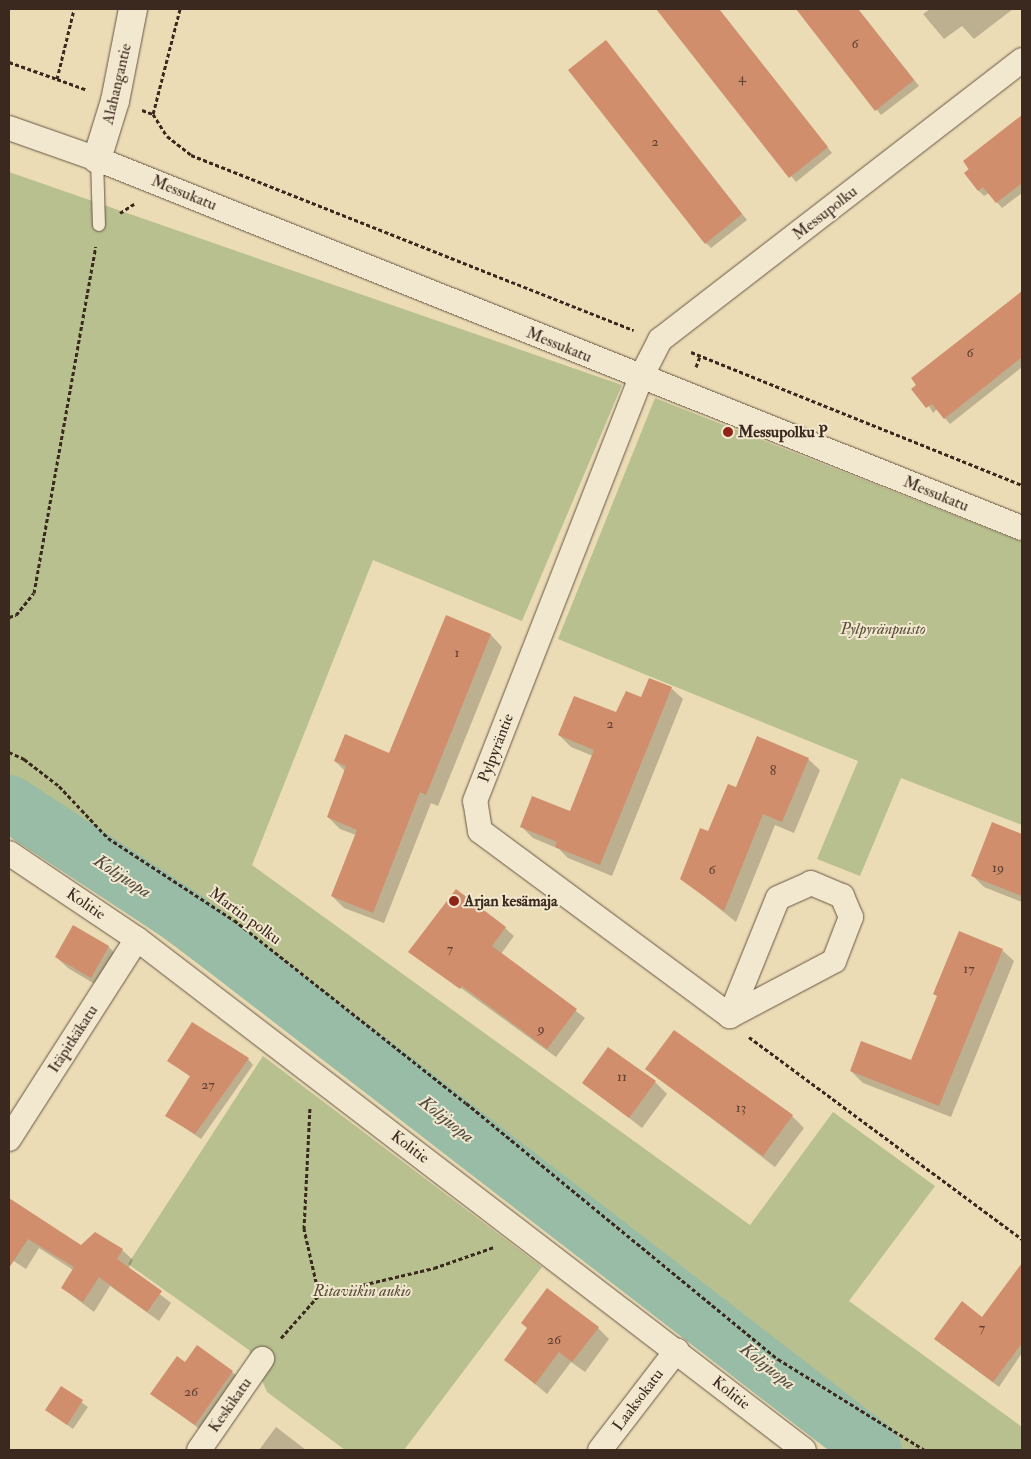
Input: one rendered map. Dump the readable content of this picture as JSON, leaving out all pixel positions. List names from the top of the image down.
{
  "streets": {
    "street": [
      "Alahangantie",
      "Messukatu",
      "Messupolku",
      "Pylpyräntie",
      "Kolitie",
      "Itäpitkäkatu",
      "Laaksokatu",
      "Keskikatu"
    ],
    "path": ["Martin polku"]
  },
  "crossings": [
    ["Alahangantie", "Messukatu"],
    ["Messukatu", "Messupolku"],
    ["Messukatu", "Pylpyräntie"],
    ["Messupolku", "Pylpyräntie"],
    ["Kolitie", "Itäpitkäkatu"],
    ["Kolitie", "Laaksokatu"]
  ],
  "water": ["Kolijuopa"],
  "parks": ["Pylpyränpuisto", "Ritaviikin aukio"],
  "places": ["Messupolku P", "Arjan kesämaja"],
  "house_numbers": [
    "6",
    "4",
    "2",
    "6",
    "1",
    "2",
    "8",
    "19",
    "6",
    "7",
    "17",
    "9",
    "11",
    "27",
    "13",
    "7",
    "26",
    "26"
  ]
}
